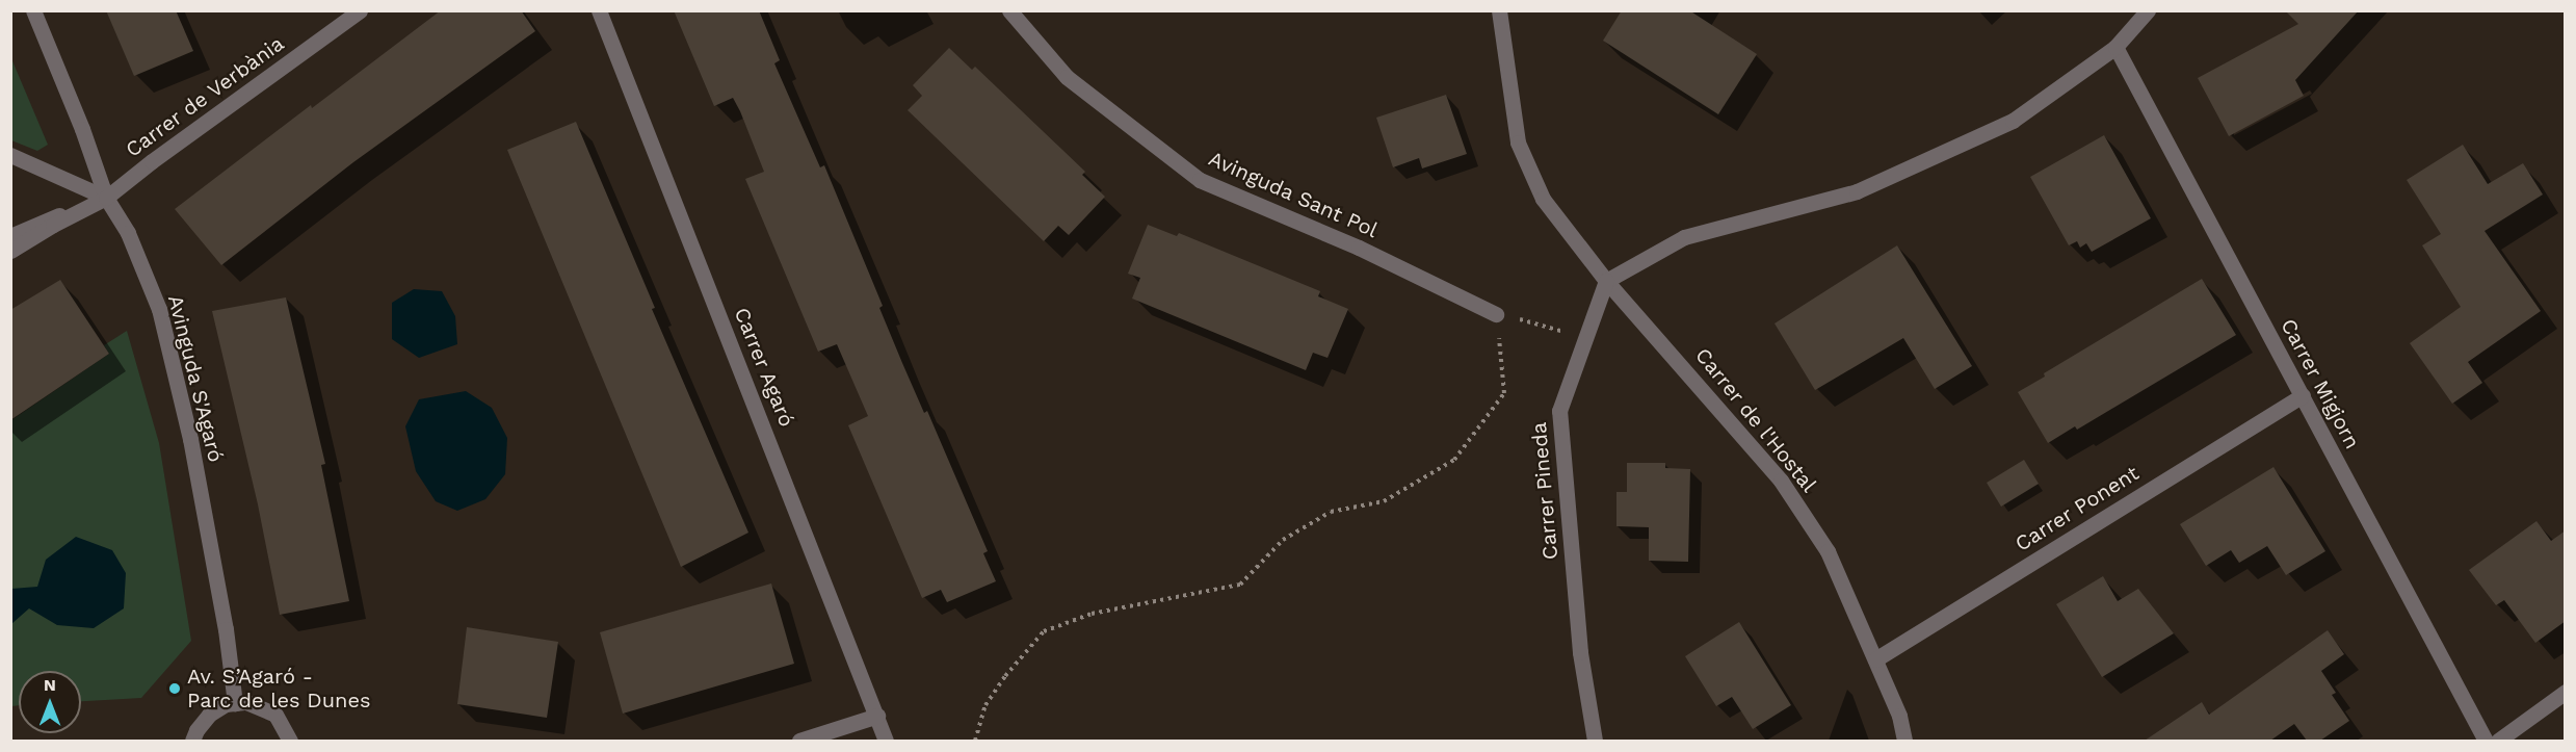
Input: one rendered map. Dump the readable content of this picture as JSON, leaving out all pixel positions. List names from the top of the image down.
{
  "streets": {
    "street": [
      "Carrer de Verbània",
      "Avinguda Sant Pol",
      "Carrer Agaró",
      "Avinguda S'Agaró",
      "Carrer Migjorn",
      "Carrer de l'Hostal",
      "Carrer Pineda",
      "Carrer Ponent"
    ]
  },
  "crossings": [
    ["Carrer de Verbània", "Avinguda S'Agaró"],
    ["Carrer Migjorn", "Carrer Ponent"],
    ["Carrer de l'Hostal", "Carrer Pineda"],
    ["Carrer de l'Hostal", "Carrer Ponent"]
  ],
  "places": ["Av. S’Agaró - Parc de les Dunes"],
  "north": "top"
}
